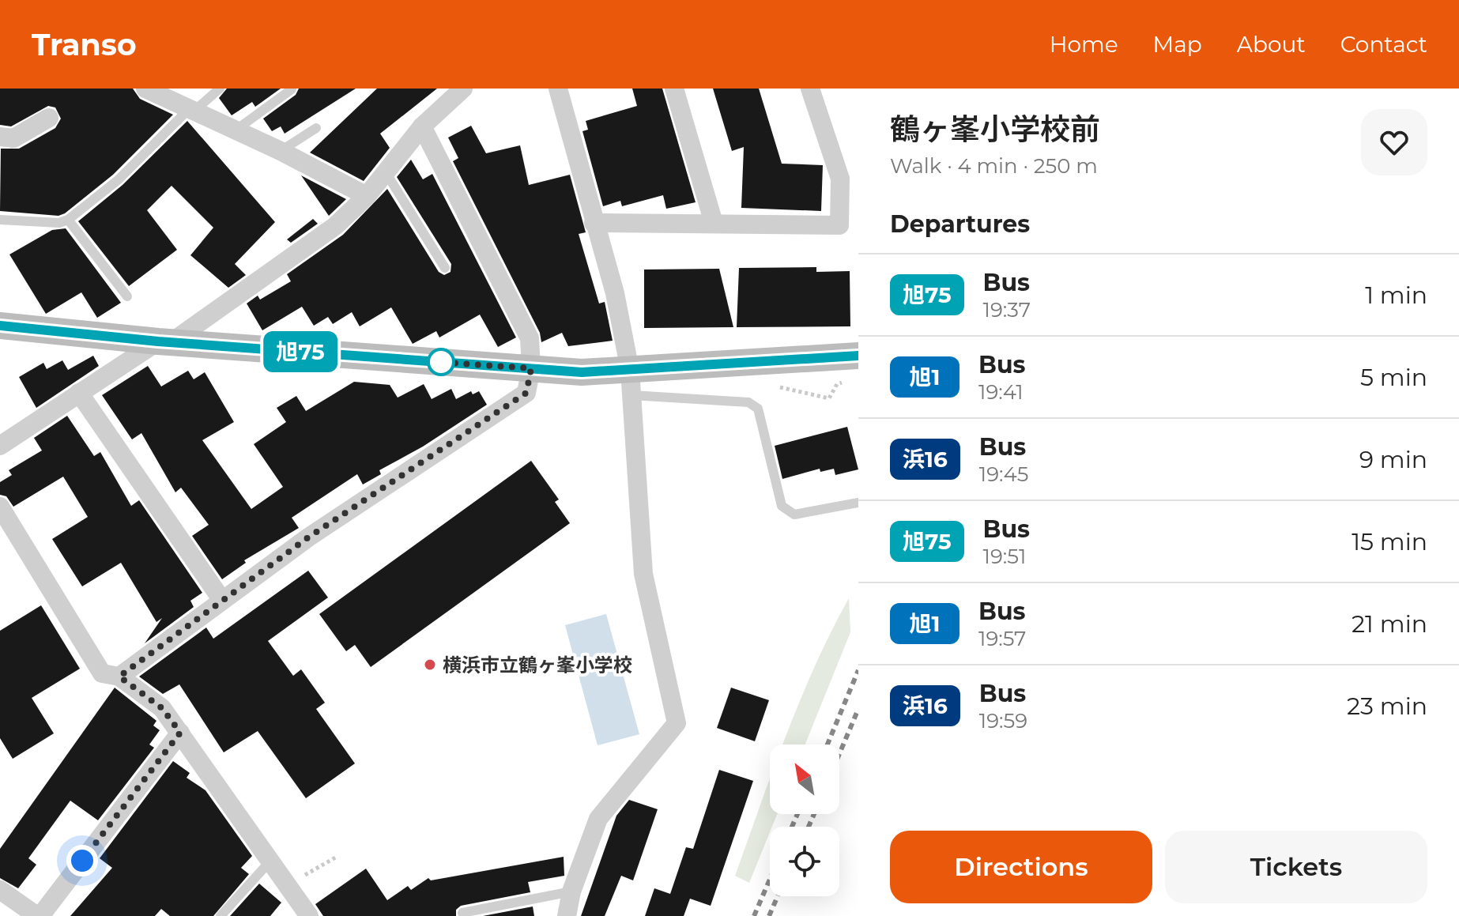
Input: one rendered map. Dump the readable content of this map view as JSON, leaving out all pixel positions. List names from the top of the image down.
{
  "places": ["横浜市立鶴ヶ峯小学校"],
  "lines": ["bus line 旭75"],
  "north": "top left",
  "page": {
    "header": "Transo",
    "nav": [
      "Home",
      "Map",
      "About",
      "Contact"
    ],
    "on_map": "旭75",
    "heading": [
      ["鶴ヶ峯小学校前", "Walk · 4 min · 250 m"],
      "Departures"
    ],
    "list": [
      {
        "mark": "旭75",
        "name": "Bus",
        "note": "19:37",
        "value": "1 min"
      },
      {
        "mark": "旭1",
        "name": "Bus",
        "note": "19:41",
        "value": "5 min"
      },
      {
        "mark": "浜16",
        "name": "Bus",
        "note": "19:45",
        "value": "9 min"
      },
      {
        "mark": "旭75",
        "name": "Bus",
        "note": "19:51",
        "value": "15 min"
      },
      {
        "mark": "旭1",
        "name": "Bus",
        "note": "19:57",
        "value": "21 min"
      },
      {
        "mark": "浜16",
        "name": "Bus",
        "note": "19:59",
        "value": "23 min"
      }
    ],
    "buttons": ["Directions", "Tickets"]
  }
}
